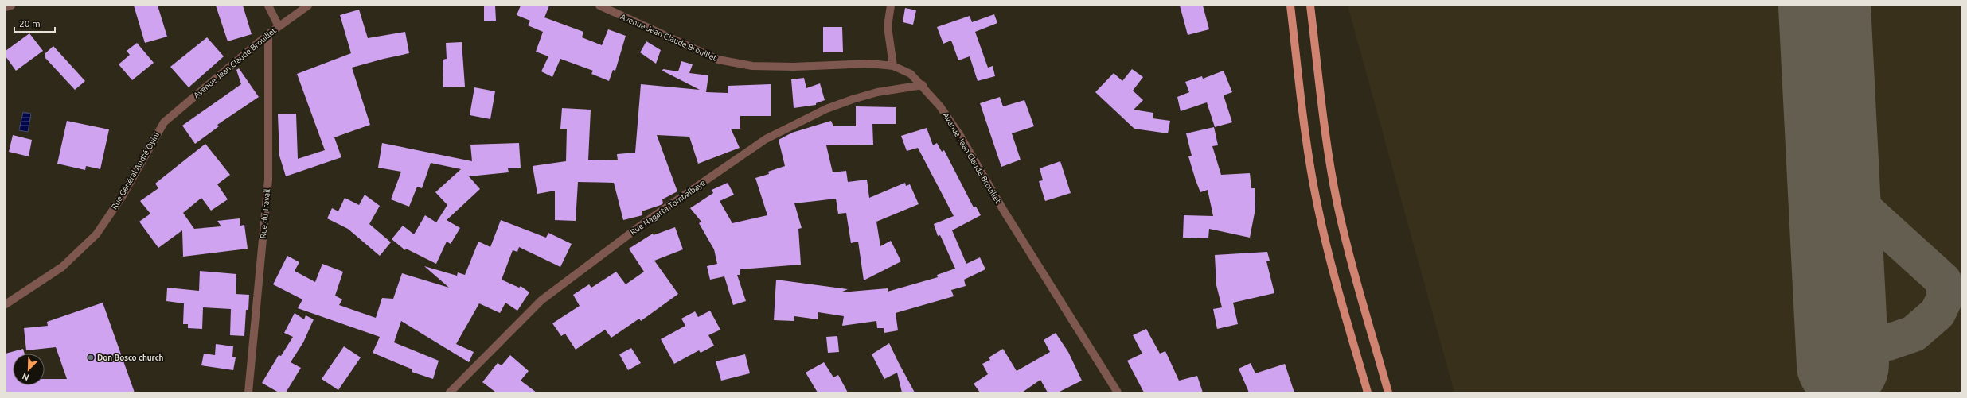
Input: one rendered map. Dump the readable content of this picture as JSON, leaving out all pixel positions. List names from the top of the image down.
{
  "streets": {
    "street": [
      "Avenue Jean Claude Brouillet",
      "Rue Général André Oyini",
      "Rue Nagarta Tombalbaye",
      "Rue du Travail"
    ]
  },
  "crossings": [
    ["Avenue Jean Claude Brouillet", "Rue Général André Oyini"],
    ["Avenue Jean Claude Brouillet", "Rue Nagarta Tombalbaye"],
    ["Avenue Jean Claude Brouillet", "Rue du Travail"]
  ],
  "places": ["Don Bosco church"],
  "scale_bar": "20 m",
  "north": "bottom left"
}
